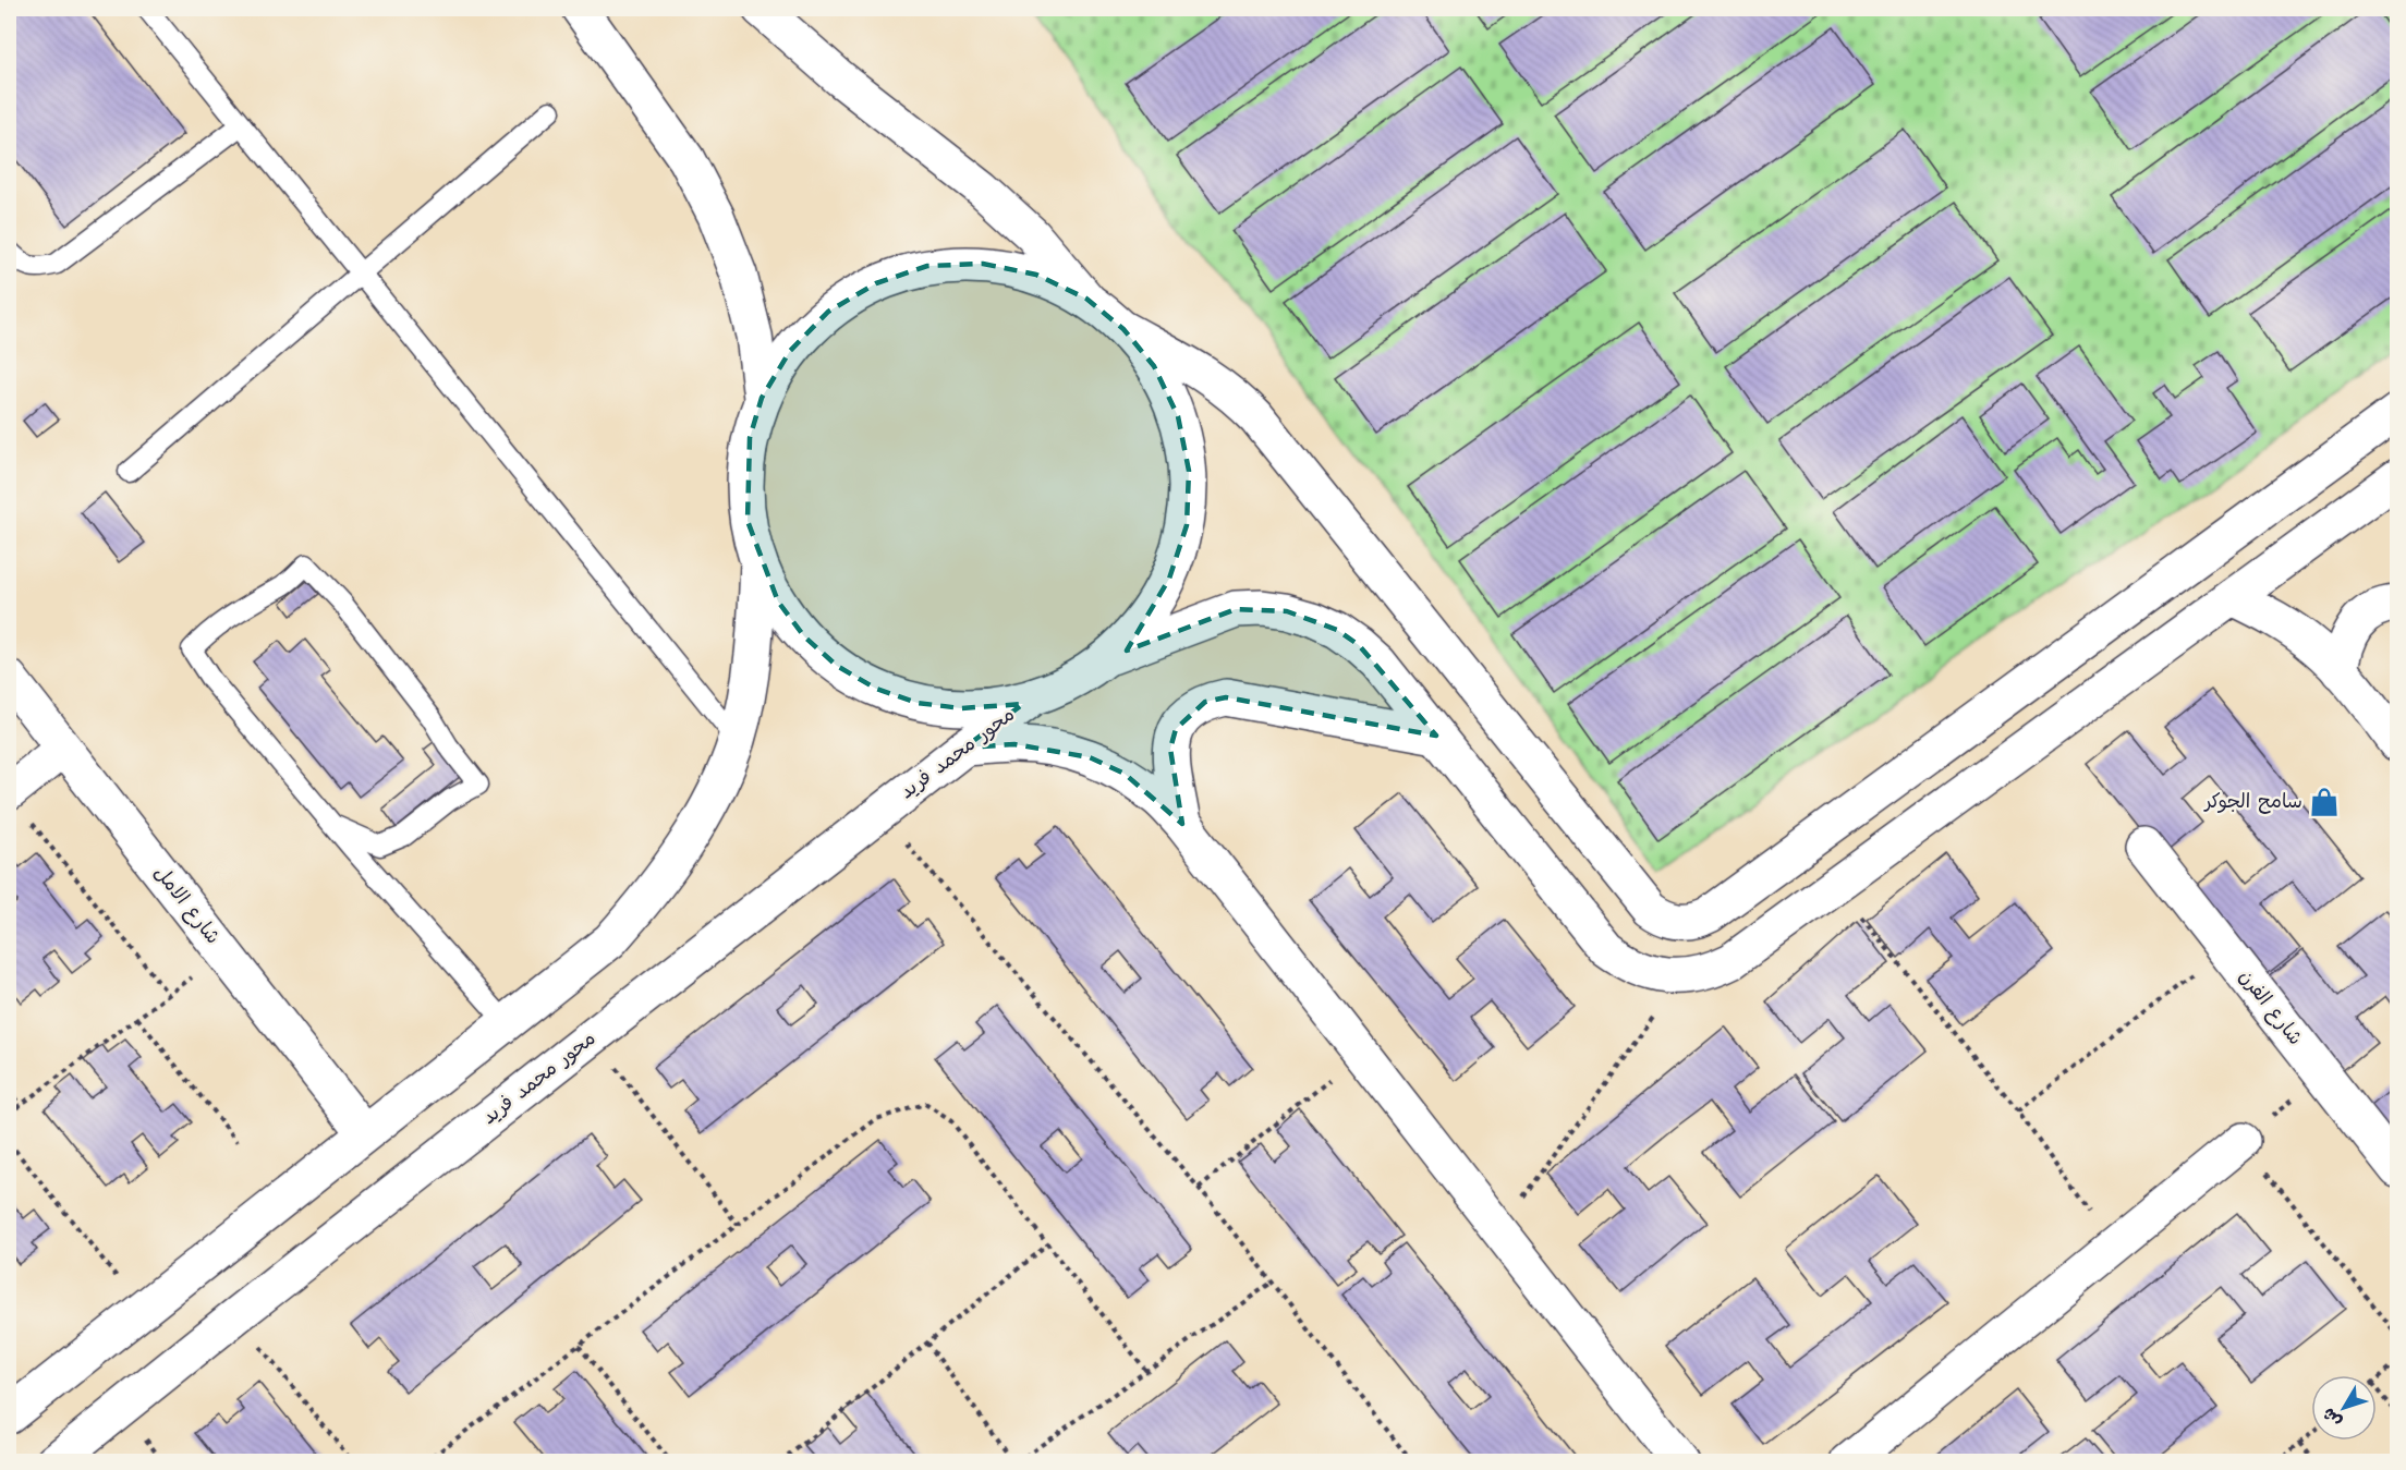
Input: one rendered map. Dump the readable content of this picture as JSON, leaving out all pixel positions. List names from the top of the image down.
{
  "streets": {
    "street": ["محور محمد فريد", "شارع الامل", "شارع الفرن"]
  },
  "places": {
    "shop": ["سامح الجوكر"]
  },
  "north": "bottom left"
}
